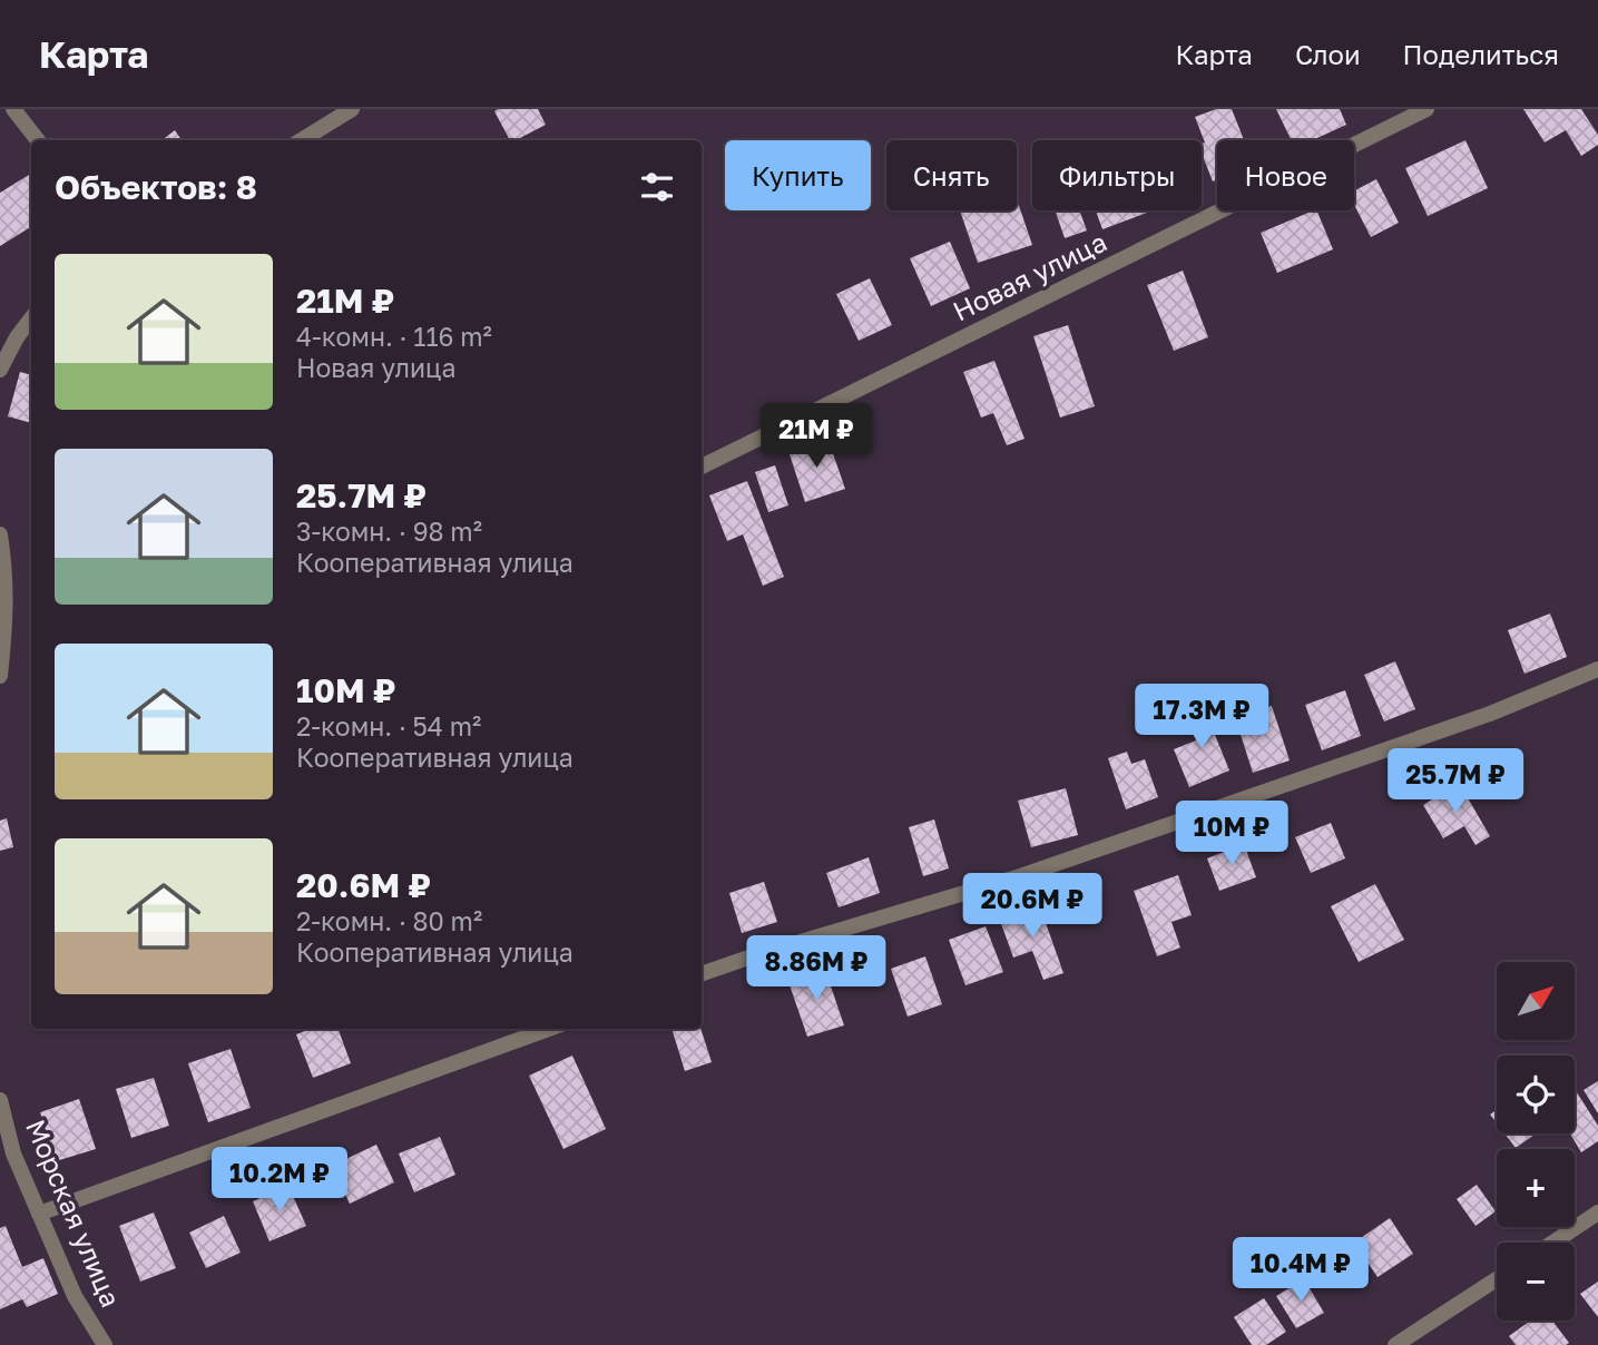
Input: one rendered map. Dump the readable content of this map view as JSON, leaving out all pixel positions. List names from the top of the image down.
{
  "streets": {
    "street": ["Новая улица", "Морская улица"]
  },
  "north": "top right",
  "page": {
    "header": "Карта",
    "nav": ["Карта", "Слои", "Поделиться"],
    "chip": [
      "Купить",
      "Снять",
      "Фильтры",
      "Новое"
    ],
    "heading": "Объектов: 8",
    "list": [
      {
        "name": "21M ₽",
        "note": "4-комн. · 116 m² · Новая улица"
      },
      {
        "name": "25.7M ₽",
        "note": "3-комн. · 98 m² · Кооперативная улица"
      },
      {
        "name": "10M ₽",
        "note": "2-комн. · 54 m² · Кооперативная улица"
      },
      {
        "name": "20.6M ₽",
        "note": "2-комн. · 80 m² · Кооперативная улица"
      }
    ],
    "price": [
      "21M ₽",
      "17.3M ₽",
      "25.7M ₽",
      "10M ₽",
      "20.6M ₽",
      "8.86M ₽",
      "10.2M ₽",
      "10.4M ₽"
    ],
    "map_buttons": ["+", "−"]
  }
}
